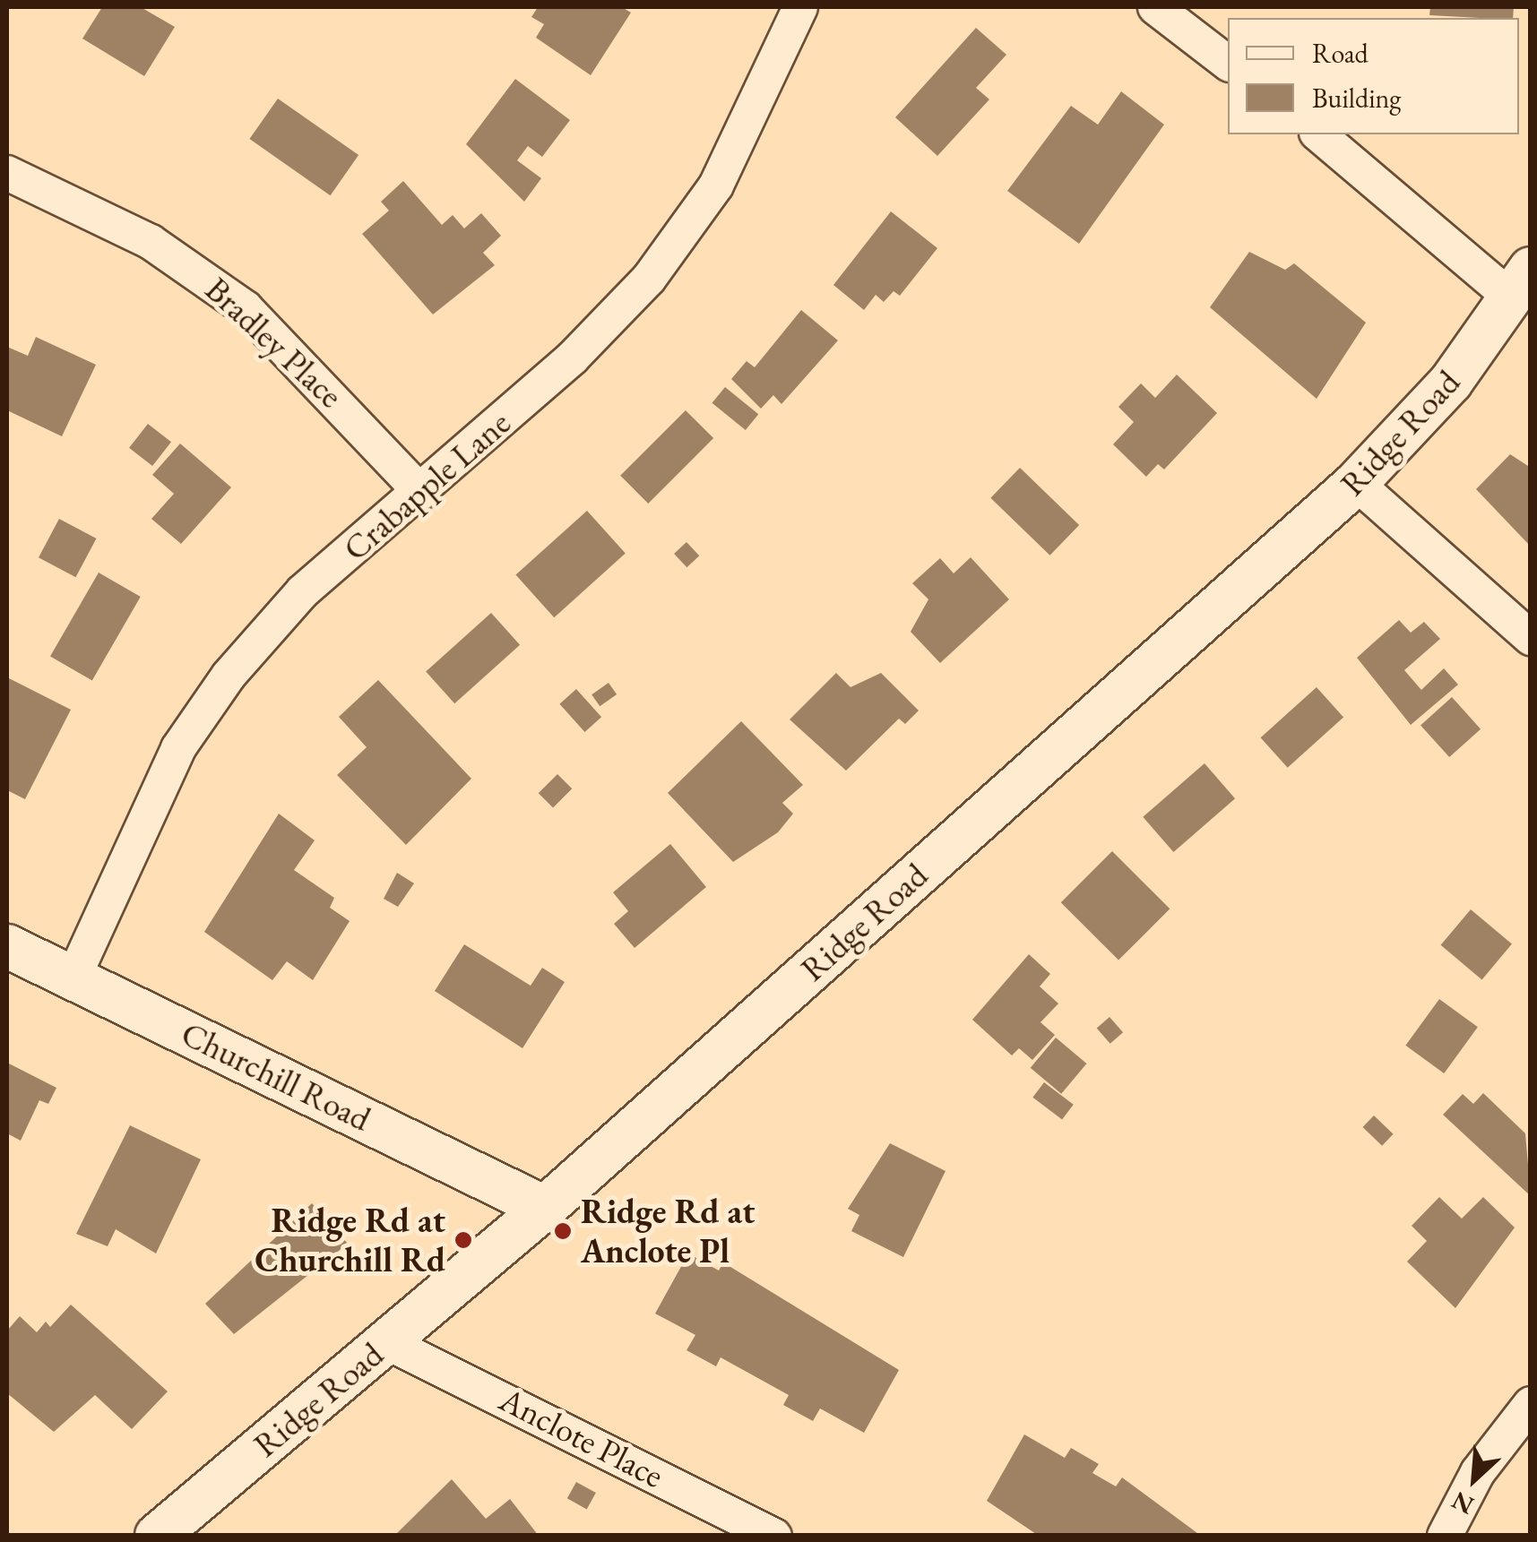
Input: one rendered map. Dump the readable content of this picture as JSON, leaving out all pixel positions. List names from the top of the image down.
{
  "streets": {
    "street": [
      "Bradley Place",
      "Ridge Road",
      "Crabapple Lane",
      "Churchill Road",
      "Anclote Place"
    ]
  },
  "crossings": [
    ["Bradley Place", "Crabapple Lane"],
    ["Ridge Road", "Churchill Road"],
    ["Ridge Road", "Anclote Place"],
    ["Crabapple Lane", "Churchill Road"]
  ],
  "places": ["Ridge Rd at Anclote Pl", "Ridge Rd at Churchill Rd"],
  "legend": ["Road", "Building"],
  "north": "bottom left"
}
